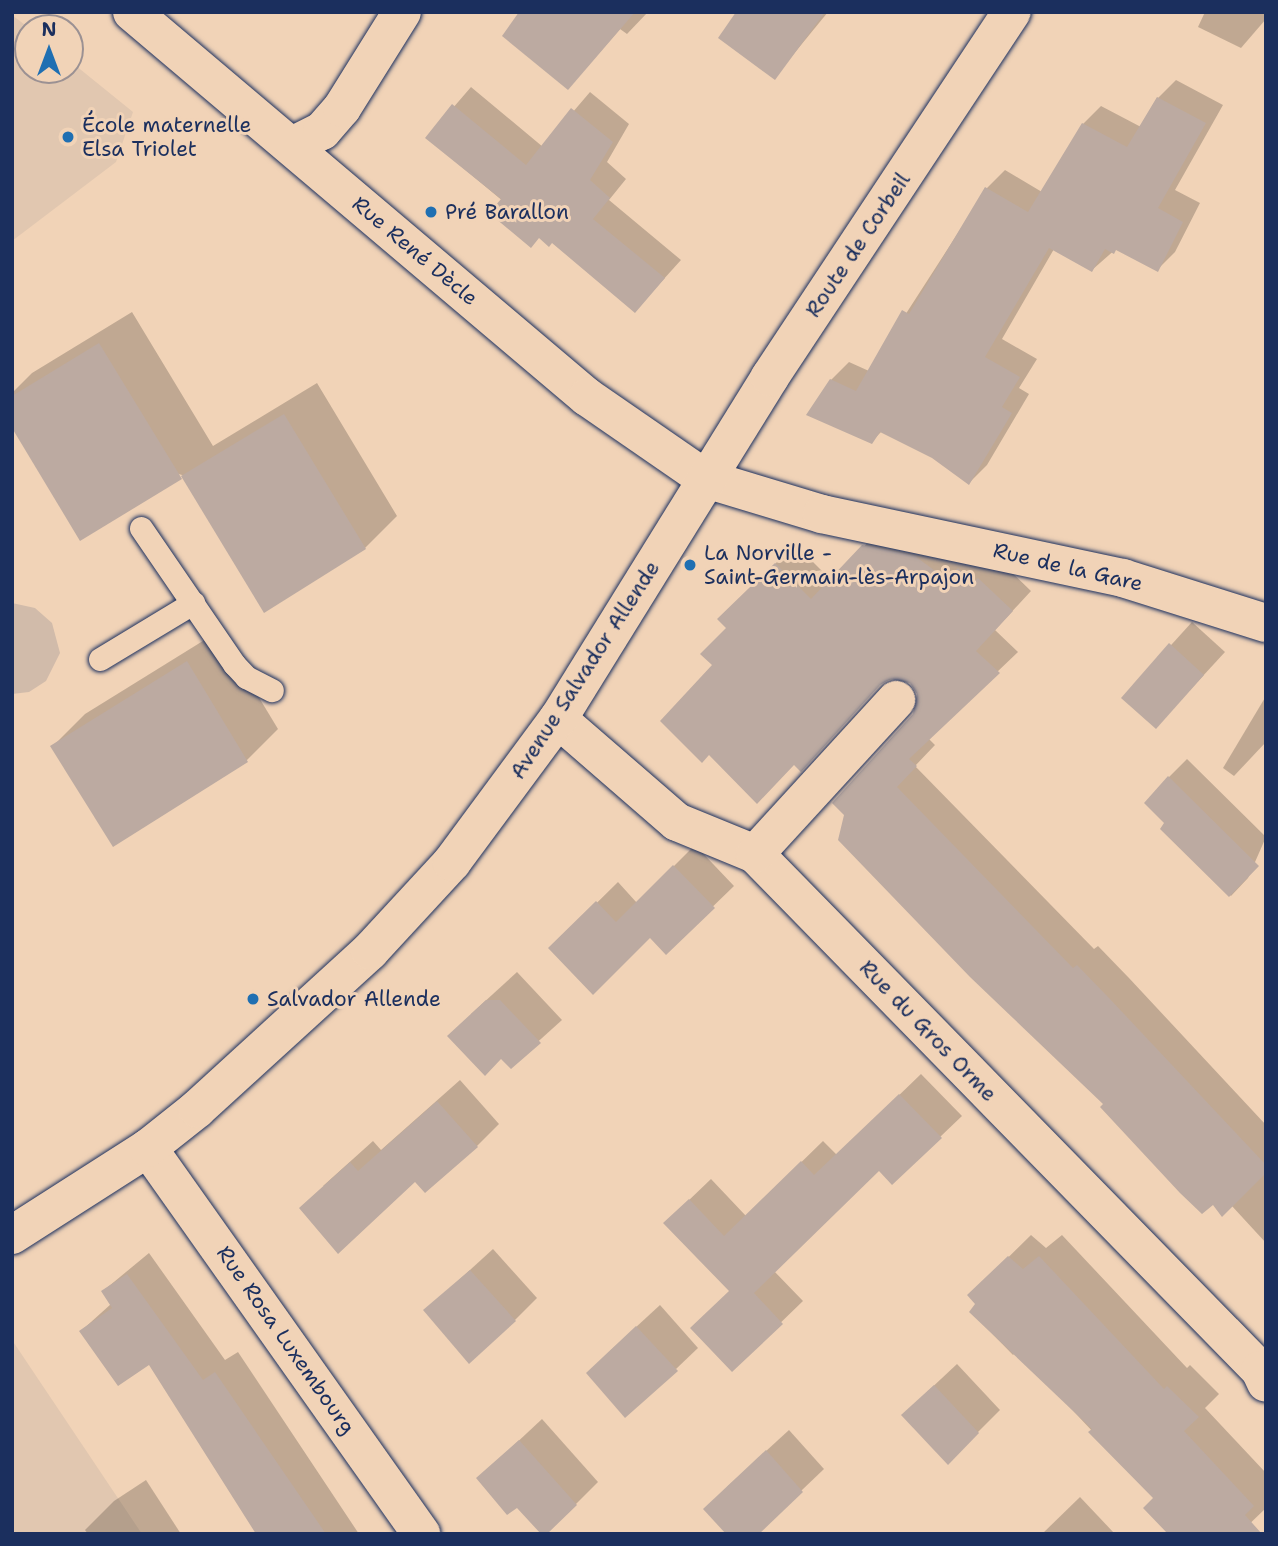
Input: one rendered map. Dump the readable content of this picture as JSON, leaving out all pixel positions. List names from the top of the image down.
{
  "streets": {
    "street": [
      "Route de Corbeil",
      "Rue René Dècle",
      "Rue de la Gare",
      "Avenue Salvador Allende",
      "Rue du Gros Orme",
      "Rue Rosa Luxembourg"
    ]
  },
  "crossings": [
    ["Route de Corbeil", "Rue René Dècle"],
    ["Route de Corbeil", "Rue de la Gare"],
    ["Route de Corbeil", "Avenue Salvador Allende"],
    ["Rue René Dècle", "Rue de la Gare"],
    ["Rue René Dècle", "Avenue Salvador Allende"],
    ["Rue de la Gare", "Avenue Salvador Allende"],
    ["Avenue Salvador Allende", "Rue du Gros Orme"],
    ["Avenue Salvador Allende", "Rue Rosa Luxembourg"]
  ],
  "places": [
    "École maternelle Elsa Triolet",
    "Pré Barallon",
    "La Norville - Saint-Germain-lès-Arpajon",
    "Salvador Allende"
  ],
  "north": "top"
}
